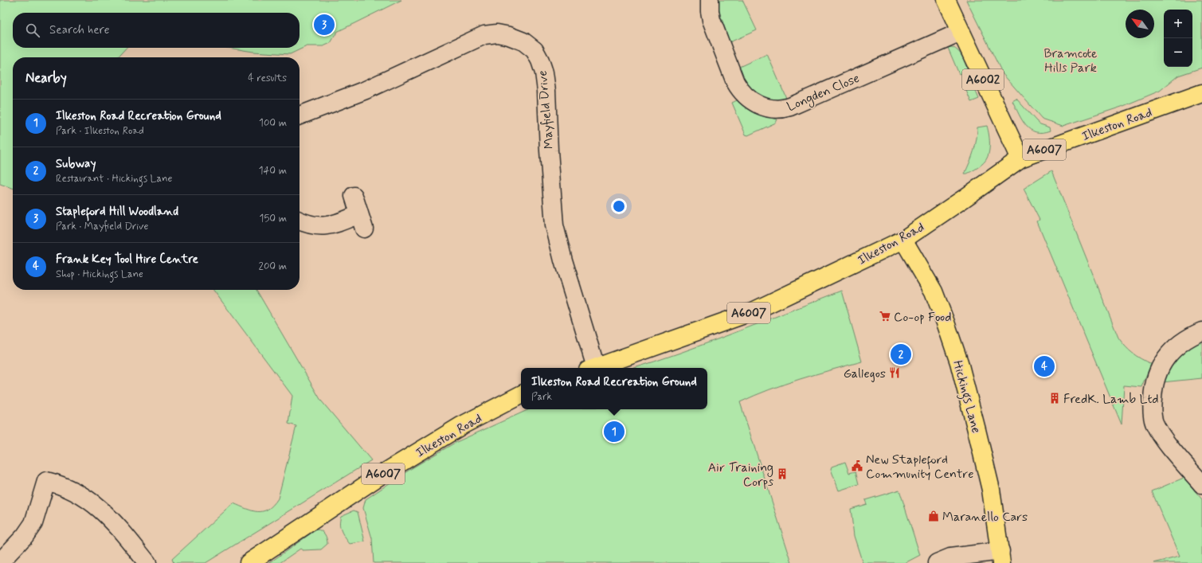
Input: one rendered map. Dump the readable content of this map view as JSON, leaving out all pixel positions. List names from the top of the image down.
{
  "streets": {
    "main road": [
      "A6002",
      "Ilkeston Road",
      "A6007",
      "Hickings Lane"
    ],
    "street": ["Longden Close", "Mayfield Drive"]
  },
  "crossings": [
    ["A6002", "Longden Close"],
    ["A6002", "Ilkeston Road"],
    ["Ilkeston Road", "Hickings Lane"]
  ],
  "parks": ["Bramcote Hills Park"],
  "places": {
    "supermarket": ["Co-op Food"],
    "restaurant": ["Gallegos"],
    "building": ["FredK. Lamb Ltd", "Air Training Corps"],
    "public building": ["New Stapleford Community Centre"],
    "shop": ["Maranello Cars"]
  },
  "north": "top left",
  "page": {
    "map_buttons": ["+", "−"],
    "pins": [
      "3",
      "2",
      "4",
      "1"
    ],
    "search": "Search here",
    "heading": ["Nearby", "4 results"],
    "list": [
      {
        "mark": "1",
        "name": "Ilkeston Road Recreation Ground",
        "note": "Park · Ilkeston Road",
        "value": "100 m"
      },
      {
        "mark": "2",
        "name": "Subway",
        "note": "Restaurant · Hickings Lane",
        "value": "140 m"
      },
      {
        "mark": "3",
        "name": "Stapleford Hill Woodland",
        "note": "Park · Mayfield Drive",
        "value": "150 m"
      },
      {
        "mark": "4",
        "name": "Frank Key Tool Hire Centre",
        "note": "Shop · Hickings Lane",
        "value": "200 m"
      }
    ],
    "popup": ["Ilkeston Road Recreation Ground", "Park"]
  }
}
